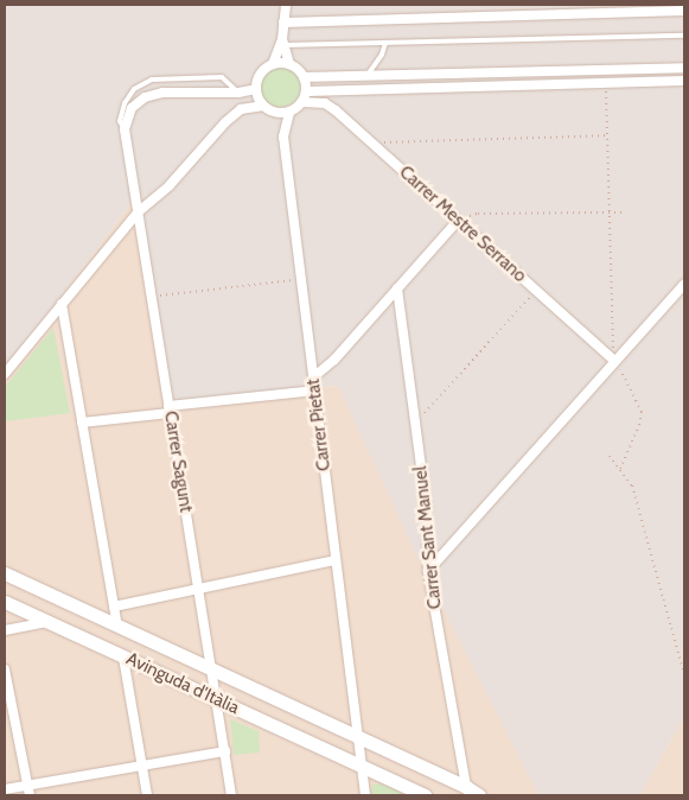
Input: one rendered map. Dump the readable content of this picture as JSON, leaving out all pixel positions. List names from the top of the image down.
{
  "streets": {
    "main road": ["Avinguda d'Itàlia"],
    "street": [
      "Carrer Mestre Serrano",
      "Carrer Pietat",
      "Carrer Sagunt",
      "Carrer Sant Manuel"
    ]
  },
  "crossings": [
    ["Carrer Mestre Serrano", "Carrer Pietat"],
    ["Carrer Pietat", "Avinguda d'Itàlia"],
    ["Carrer Sagunt", "Avinguda d'Itàlia"],
    ["Carrer Sant Manuel", "Avinguda d'Itàlia"]
  ]
}
